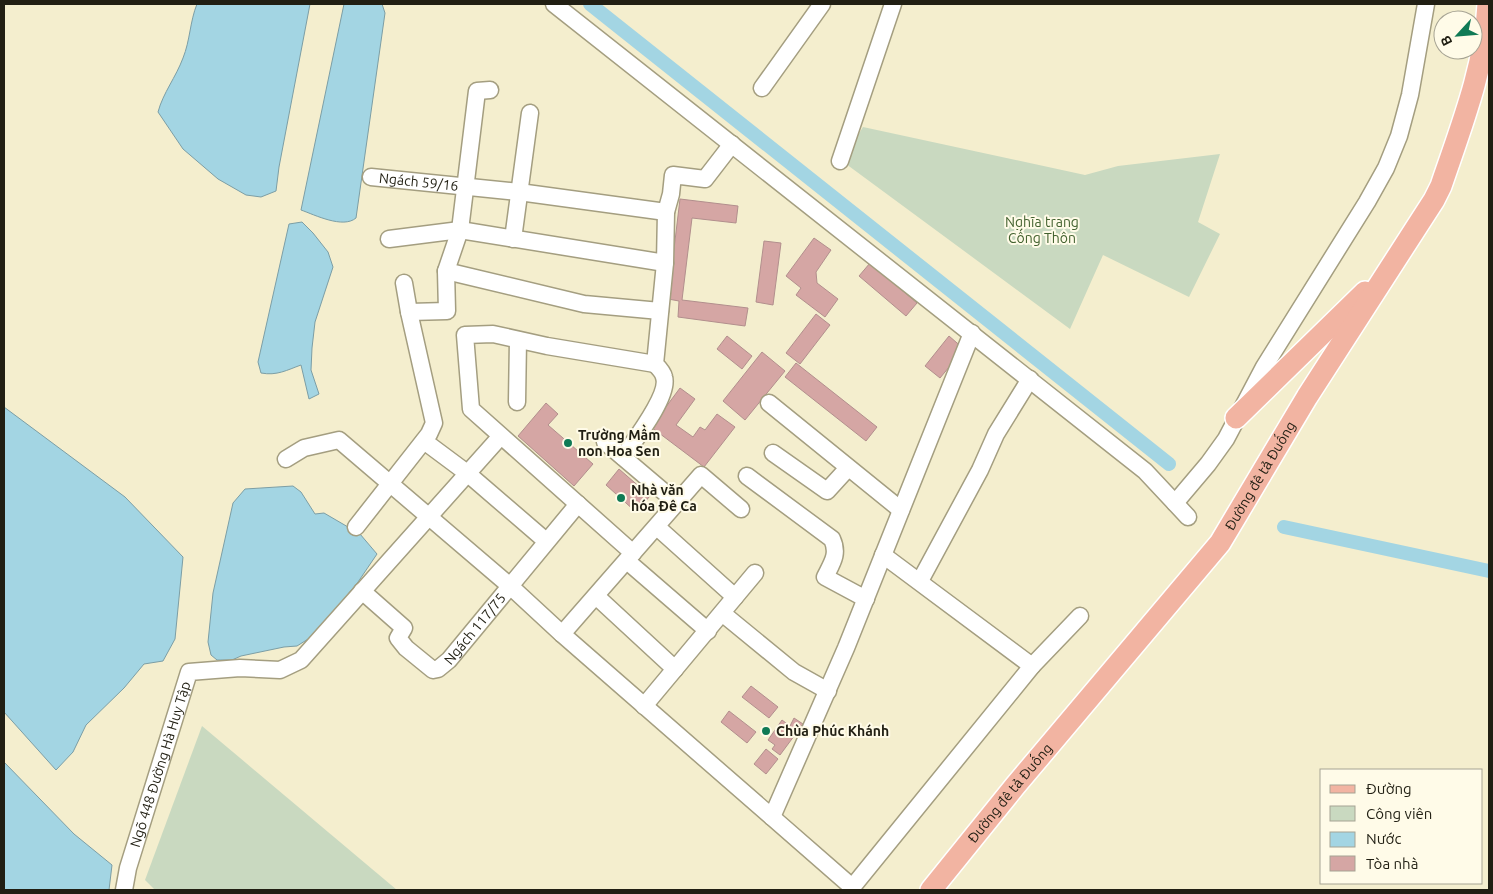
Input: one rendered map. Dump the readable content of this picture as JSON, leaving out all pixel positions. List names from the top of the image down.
{
  "streets": {
    "main road": ["Đường đê tả Đuống"],
    "street": ["Ngách 59/16", "Ngách 117/75", "Ngõ 448 Đường Hà Huy Tập"]
  },
  "crossings": [
    ["Ngách 117/75", "Ngõ 448 Đường Hà Huy Tập"]
  ],
  "parks": ["Nghĩa trang Cống Thôn"],
  "places": ["Trường Mầm non Hoa Sen", "Nhà văn hóa Đê Ca", "Chùa Phúc Khánh"],
  "legend": [
    "Đường",
    "Công viên",
    "Nước",
    "Tòa nhà"
  ],
  "north": "bottom left"
}
